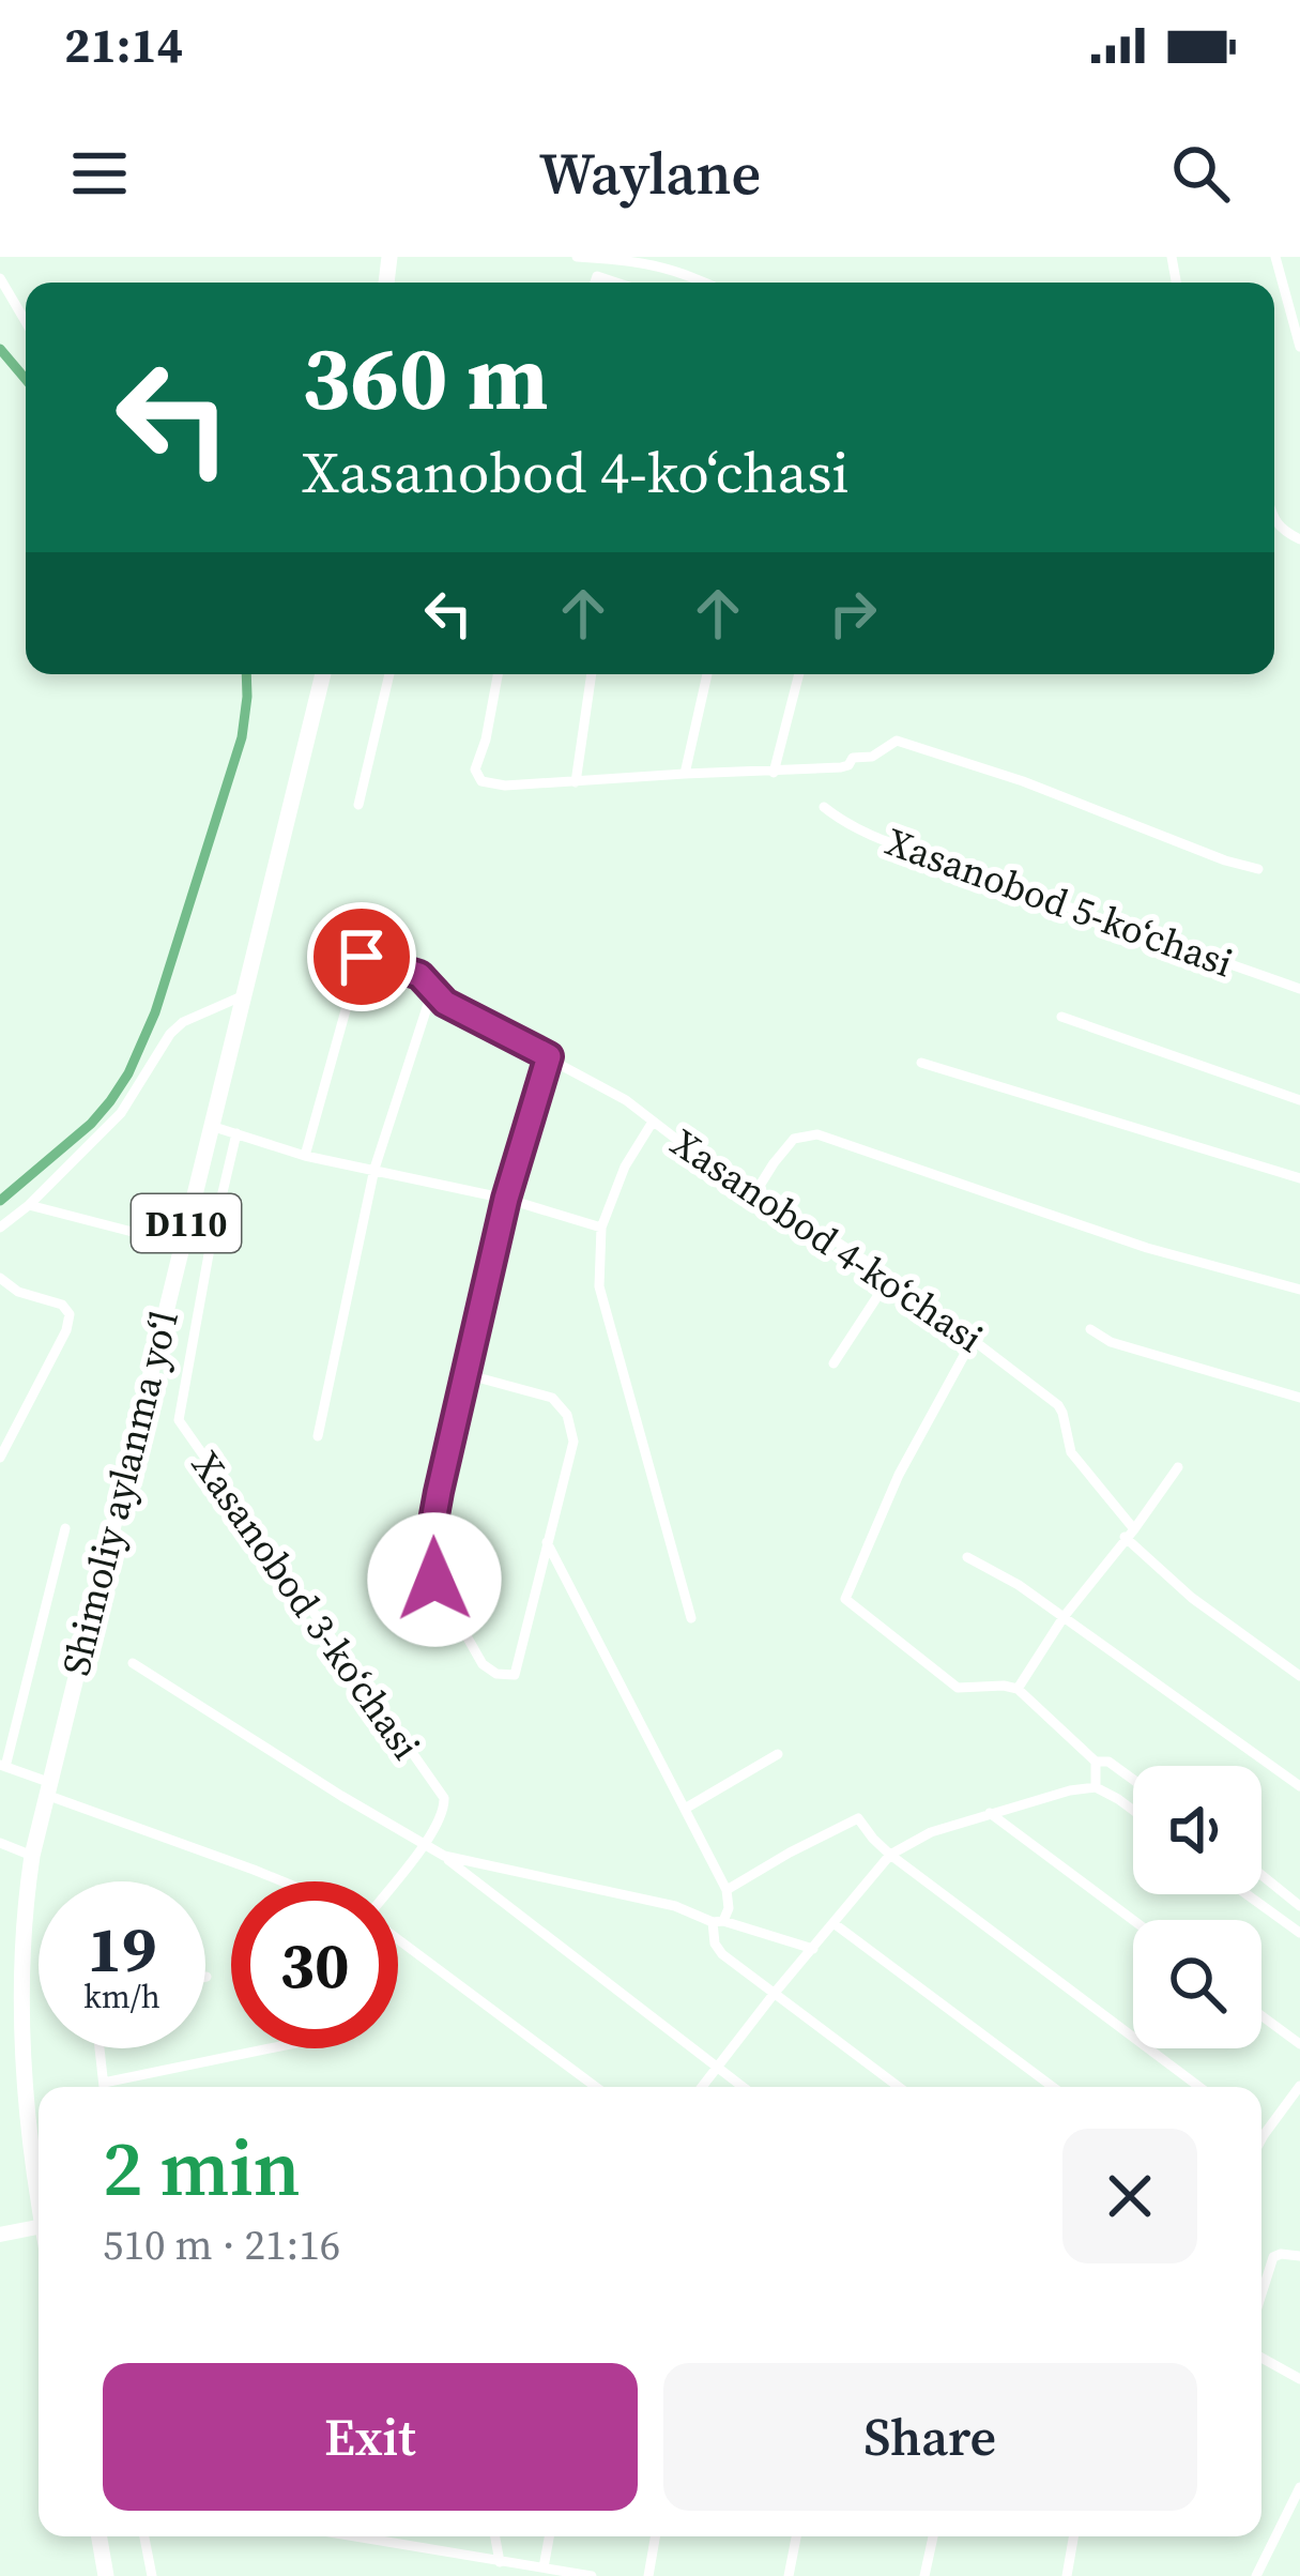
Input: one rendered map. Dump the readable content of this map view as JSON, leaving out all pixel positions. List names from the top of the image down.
{
  "streets": {
    "main road": ["D110", "Shimoliy aylanma yoʻl"],
    "street": ["Xasanobod 5-koʻchasi", "Xasanobod 4-koʻchasi", "Xasanobod 3-koʻchasi"]
  },
  "page": {
    "status": "21:14",
    "header": "Waylane",
    "turn": ["360 m", "Xasanobod 4-koʻchasi"],
    "speed": "19 km/h",
    "limit": "30",
    "heading": ["2 min", "510 m · 21:16"],
    "buttons": ["Exit", "Share"]
  }
}
